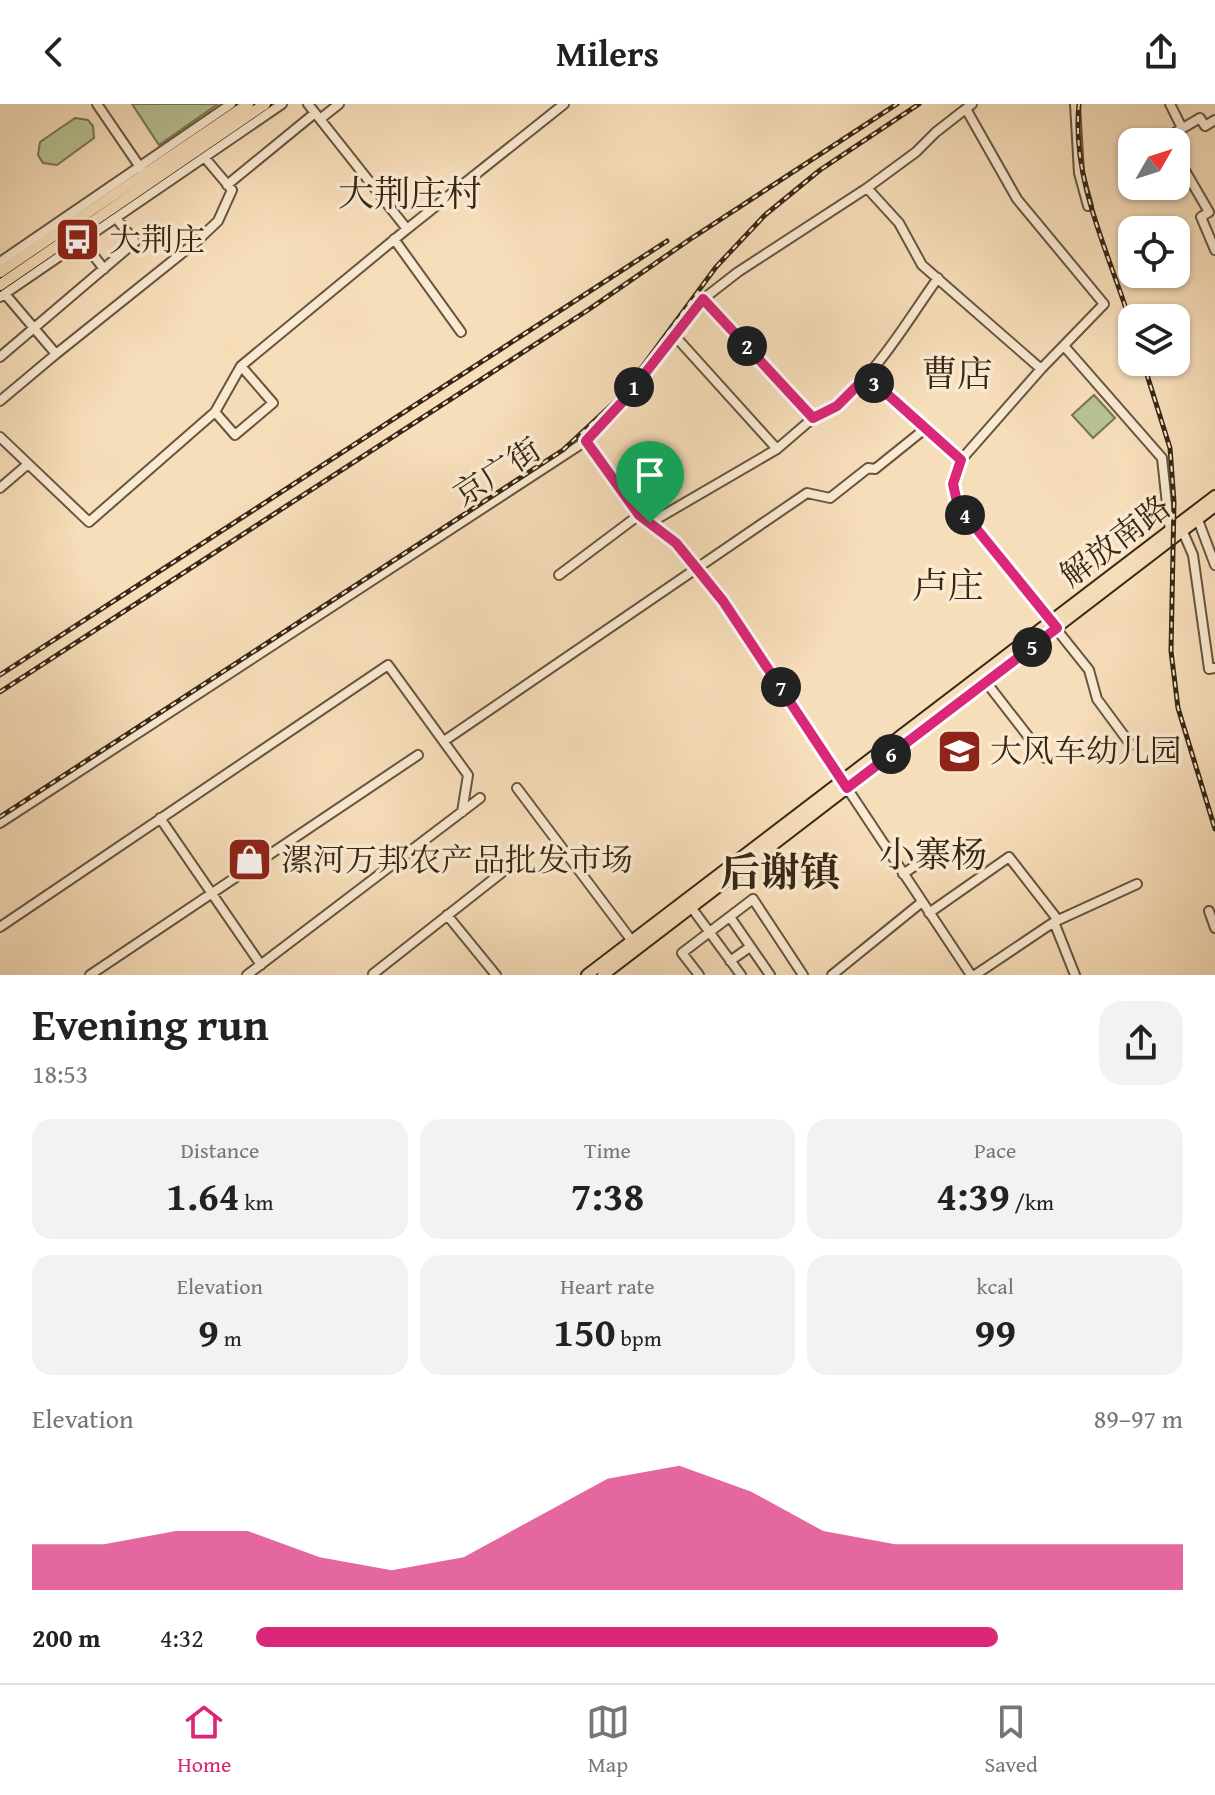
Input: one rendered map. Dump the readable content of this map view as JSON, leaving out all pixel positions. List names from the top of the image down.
{
  "streets": {
    "main road": ["解放南路"],
    "street": ["京广街"]
  },
  "districts": [
    "大荆庄村",
    "曹店",
    "卢庄",
    "小寨杨",
    "后谢镇"
  ],
  "places": {
    "bus stop": ["大荆庄"],
    "school or university": ["大风车幼儿园"],
    "shop": ["漯河万邦农产品批发市场"]
  },
  "north": "top right",
  "page": {
    "header": "Milers",
    "pins": [
      "2",
      "3",
      "1",
      "4",
      "5",
      "7",
      "6"
    ],
    "heading": ["Evening run", "18:53"],
    "stats": [
      ["Distance", "1.64 km"],
      ["Time", "7:38"],
      ["Pace", "4:39 /km"],
      ["Elevation", "9 m"],
      ["Heart rate", "150 bpm"],
      ["kcal", "99"]
    ],
    "chart": ["Elevation", "89–97 m"],
    "list": [
      {
        "name": "200 m",
        "note": "4:32"
      }
    ],
    "tabs": ["Home", "Map", "Saved"]
  }
}
